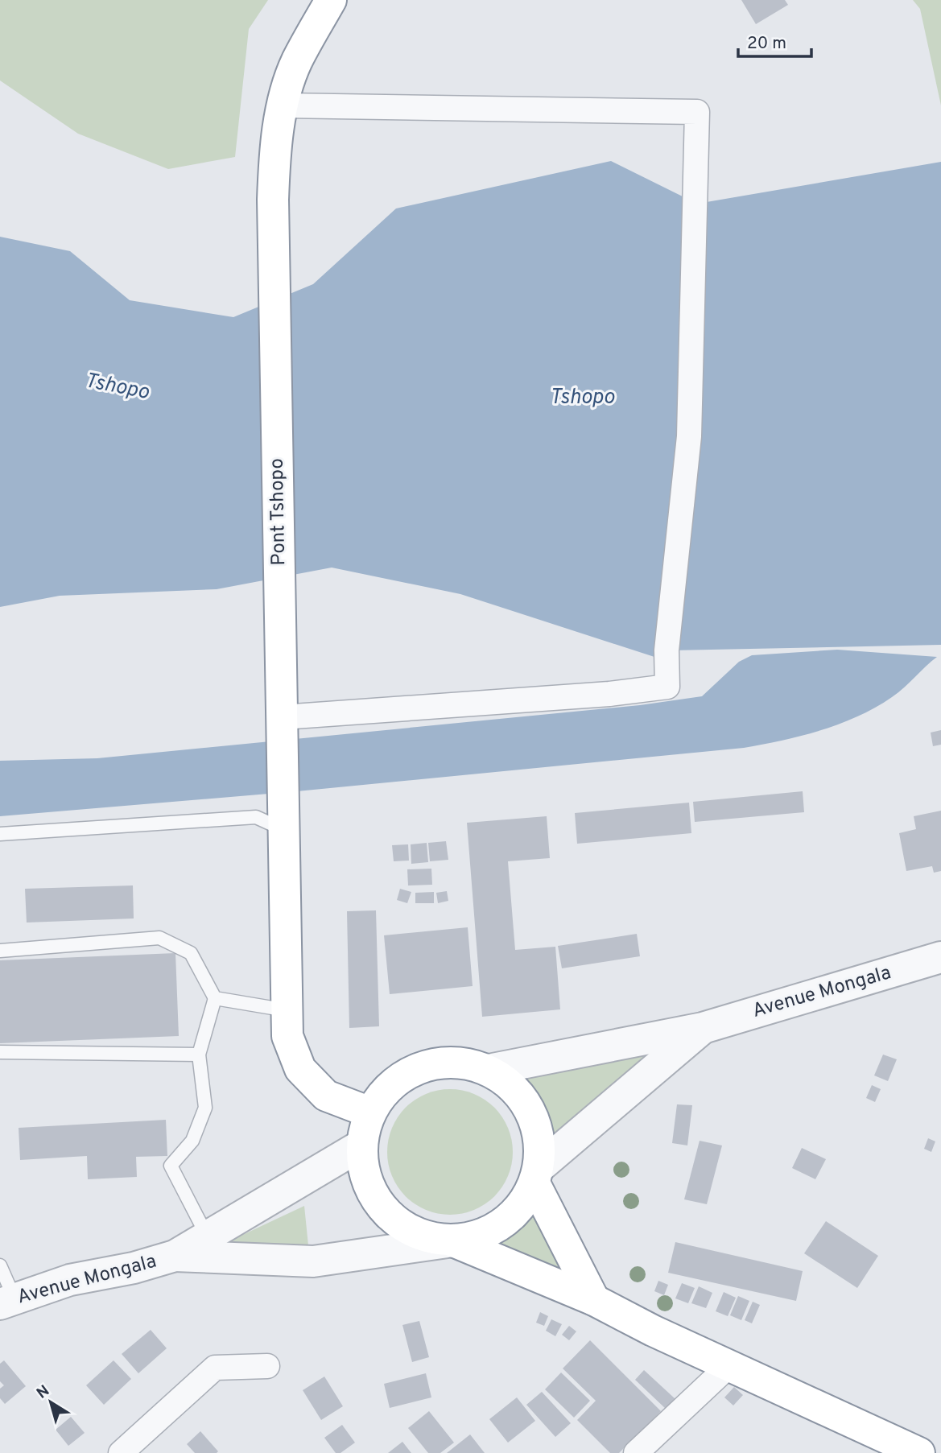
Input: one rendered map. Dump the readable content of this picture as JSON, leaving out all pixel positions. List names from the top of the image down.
{
  "streets": {
    "highway": ["Pont Tshopo"],
    "street": ["Avenue Mongala"]
  },
  "crossings": [
    ["Pont Tshopo", "Avenue Mongala"]
  ],
  "water": ["Tshopo"],
  "scale_bar": "20 m",
  "north": "top left"
}
